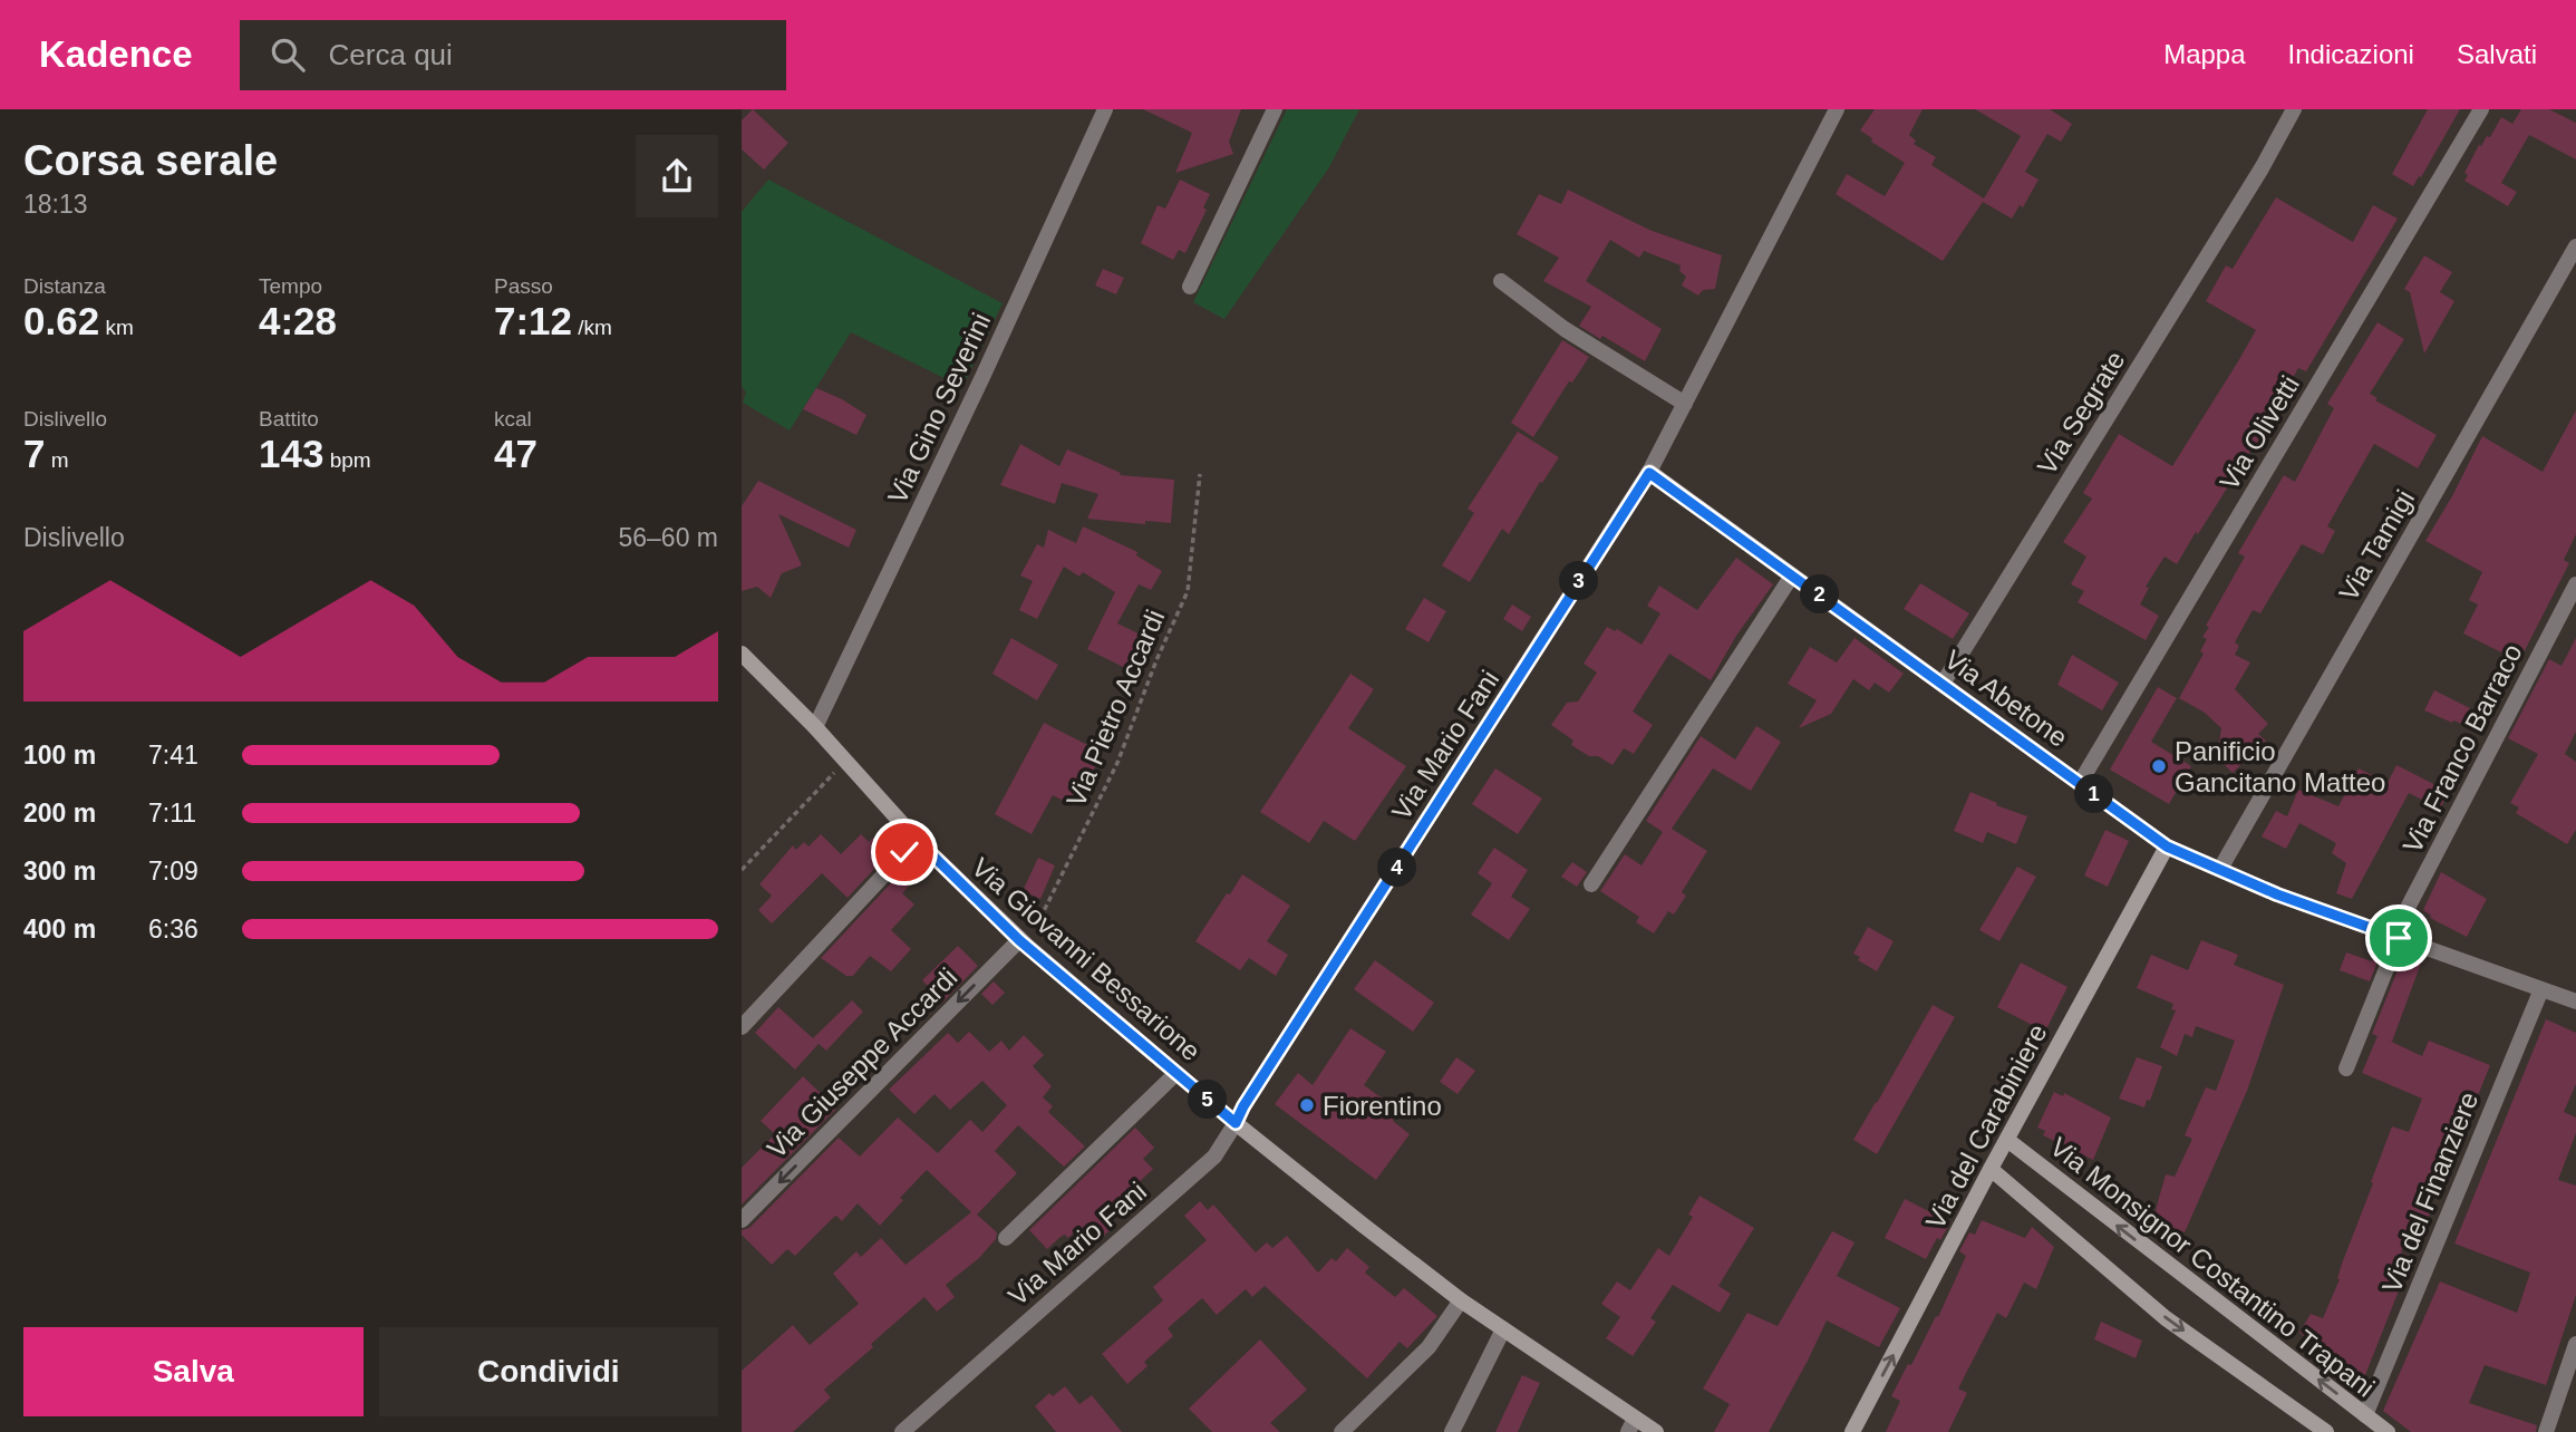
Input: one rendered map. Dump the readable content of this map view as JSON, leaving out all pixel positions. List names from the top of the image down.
{
  "streets": {
    "street": [
      "Via Gino Severini",
      "Via Segrate",
      "Via Olivetti",
      "Via Tamigi",
      "Via Abetone",
      "Via Mario Fani",
      "Via Franco Barraco",
      "Via Giovanni Bessarione",
      "Via Giuseppe Accardi",
      "Via del Carabiniere",
      "Via del Finanziere",
      "Via Monsignor Costantino Trapani"
    ],
    "path": ["Via Pietro Accardi"]
  },
  "crossings": [
    ["Via Gino Severini", "Via Giovanni Bessarione"],
    ["Via Segrate", "Via Abetone"],
    ["Via Olivetti", "Via Abetone"],
    ["Via Tamigi", "Via Abetone"],
    ["Via Abetone", "Via Mario Fani"],
    ["Via Abetone", "Via Franco Barraco"],
    ["Via Abetone", "Via del Carabiniere"],
    ["Via Abetone", "Via del Finanziere"],
    ["Via Pietro Accardi", "Via Giovanni Bessarione"],
    ["Via Pietro Accardi", "Via Giuseppe Accardi"],
    ["Via Mario Fani", "Via Giovanni Bessarione"],
    ["Via Giovanni Bessarione", "Via Giuseppe Accardi"],
    ["Via del Carabiniere", "Via Monsignor Costantino Trapani"],
    ["Via del Finanziere", "Via Monsignor Costantino Trapani"]
  ],
  "one_way": ["Via Giuseppe Accardi", "Via del Carabiniere"],
  "places": ["Panificio Gancitano Matteo", "Fiorentino"],
  "page": {
    "header": "Kadence",
    "search": "Cerca qui",
    "nav": ["Mappa", "Indicazioni", "Salvati"],
    "heading": ["Corsa serale", "18:13"],
    "stats": [
      ["Distanza", "0.62 km"],
      ["Tempo", "4:28"],
      ["Passo", "7:12 /km"],
      ["Dislivello", "7 m"],
      ["Battito", "143 bpm"],
      ["kcal", "47"]
    ],
    "chart": ["Dislivello", "56–60 m"],
    "pins": [
      "3",
      "2",
      "1",
      "4",
      "5"
    ],
    "list": [
      {
        "name": "100 m",
        "note": "7:41"
      },
      {
        "name": "200 m",
        "note": "7:11"
      },
      {
        "name": "300 m",
        "note": "7:09"
      },
      {
        "name": "400 m",
        "note": "6:36"
      }
    ],
    "buttons": ["Salva", "Condividi"]
  }
}
